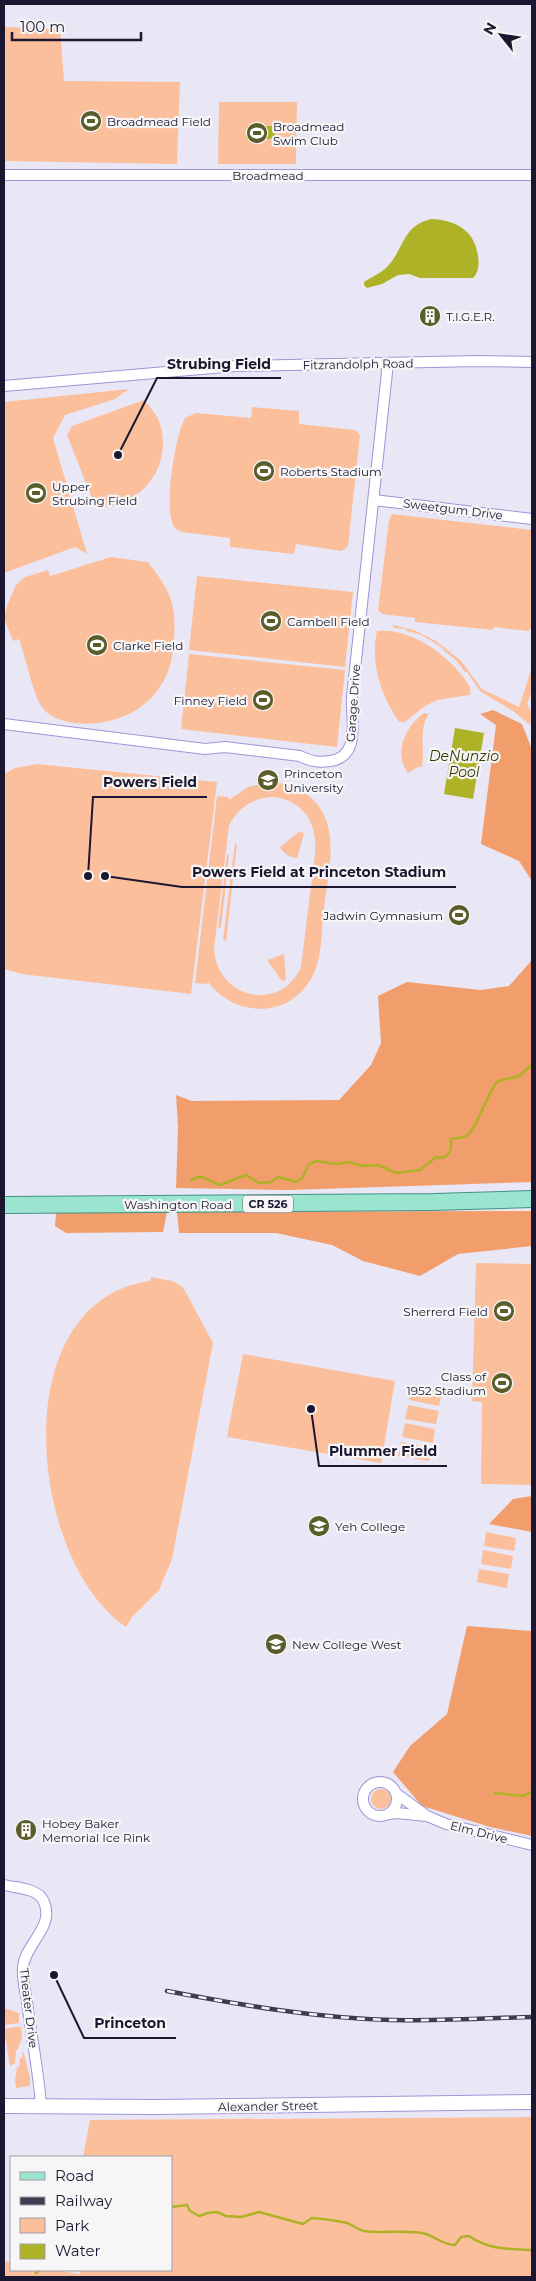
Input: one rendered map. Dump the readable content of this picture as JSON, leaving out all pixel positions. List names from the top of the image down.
{
  "streets": {
    "main road": ["Washington Road", "CR 526", "Alexander Street"],
    "street": [
      "Broadmead",
      "Fitzrandolph Road",
      "Sweetgum Drive",
      "Garage Drive",
      "Elm Drive",
      "Theater Drive"
    ]
  },
  "crossings": [
    ["Fitzrandolph Road", "Garage Drive"],
    ["Sweetgum Drive", "Garage Drive"],
    ["Theater Drive", "Alexander Street"]
  ],
  "water": ["DeNunzio Pool"],
  "places": {
    "sports": [
      "Broadmead Field",
      "Broadmead Swim Club",
      "Roberts Stadium",
      "Upper Strubing Field",
      "Cambell Field",
      "Clarke Field",
      "Finney Field",
      "Jadwin Gymnasium",
      "Sherrerd Field",
      "Class of 1952 Stadium"
    ],
    "building": ["T.I.G.E.R.", "Hobey Baker Memorial Ice Rink"],
    "other": [
      "Strubing Field",
      "Powers Field",
      "Powers Field at Princeton Stadium",
      "Plummer Field",
      "Princeton"
    ],
    "school or university": ["Princeton University", "Yeh College", "New College West"]
  },
  "legend": [
    "Road",
    "Railway",
    "Park",
    "Water"
  ],
  "scale_bar": "100 m",
  "north": "top left"
}
